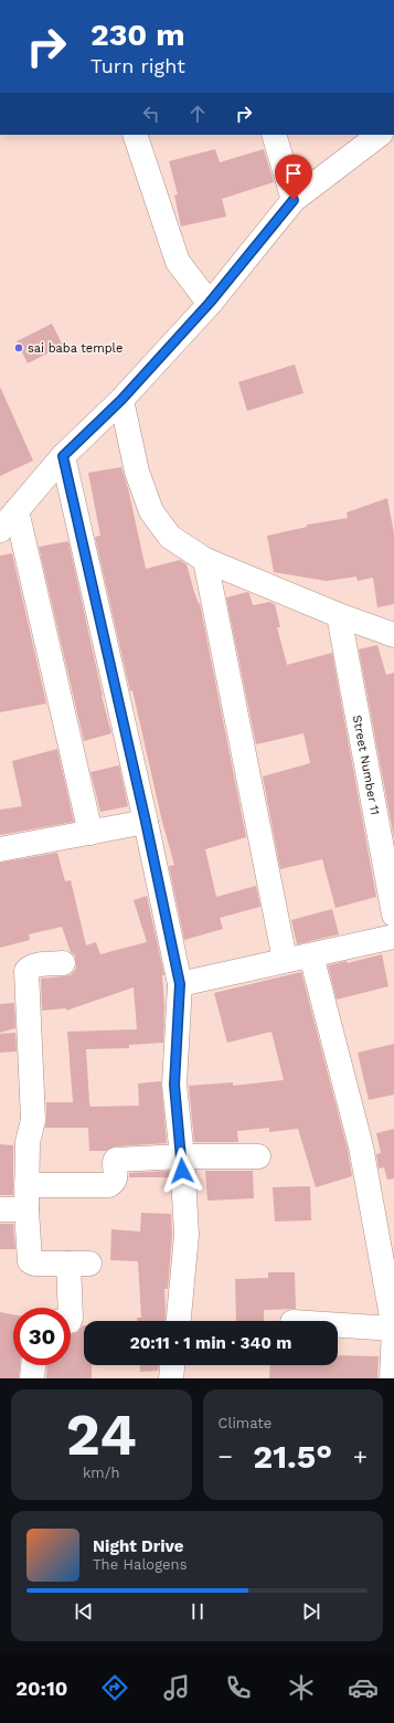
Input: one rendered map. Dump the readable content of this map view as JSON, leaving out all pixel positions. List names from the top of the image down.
{
  "streets": {
    "street": ["Street Number 11"]
  },
  "places": ["sai baba temple"],
  "page": {
    "turn": ["230 m", "Turn right"],
    "limit": "30",
    "trip": "20:11 · 1 min · 340 m",
    "tile": [
      ["24", "km/h"],
      "Climate"
    ],
    "heat": ["−", "21.5°", "+"],
    "song": ["Night Drive", "The Halogens"],
    "tabs": "20:10"
  }
}
